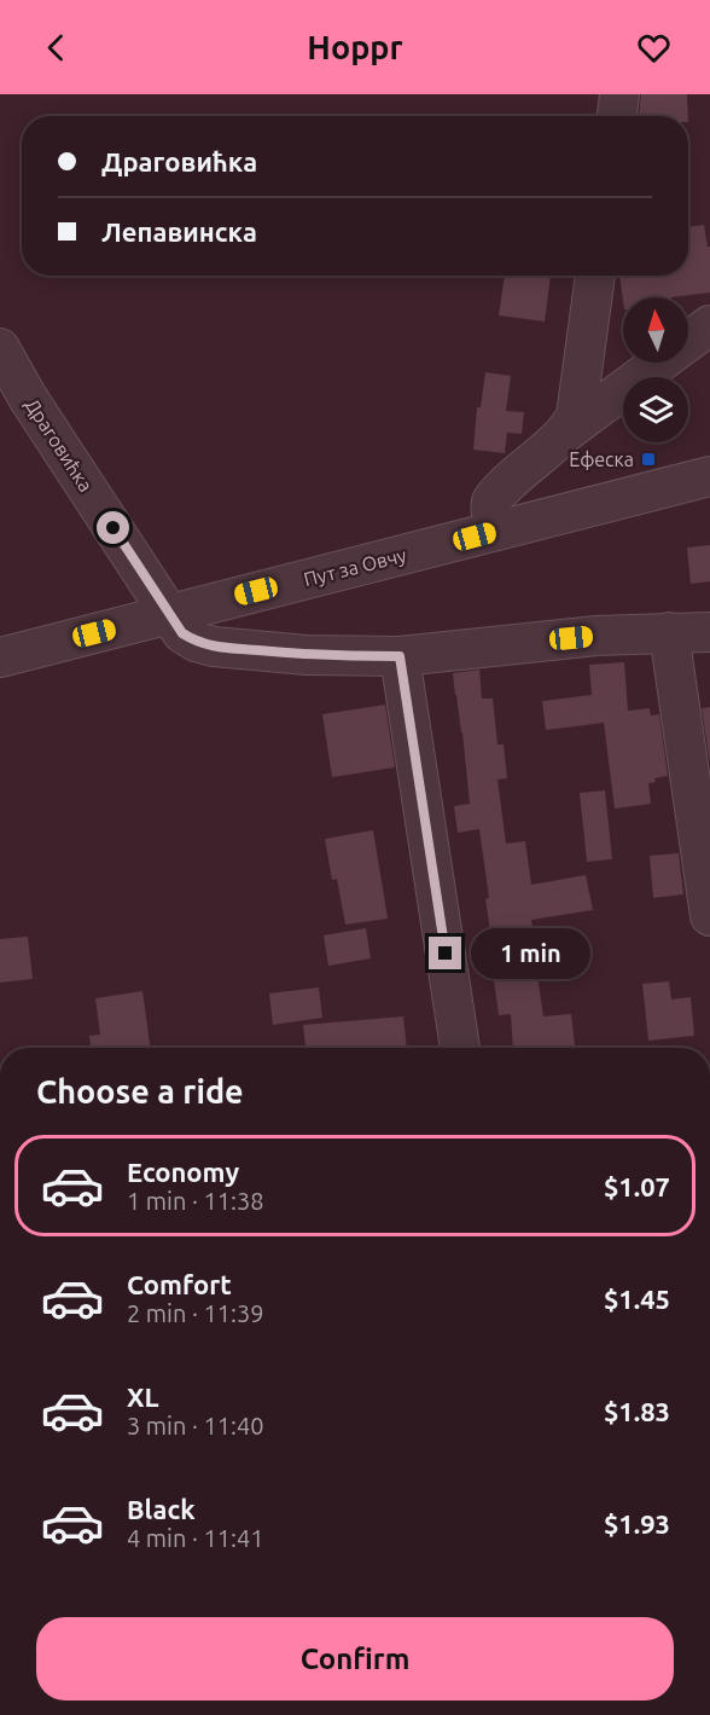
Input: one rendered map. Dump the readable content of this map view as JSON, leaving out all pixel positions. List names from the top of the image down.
{
  "streets": {
    "street": ["Драговићка", "Пут за Овчу"]
  },
  "crossings": [
    ["Драговићка", "Пут за Овчу"]
  ],
  "places": {
    "transit": ["Ефеска"]
  },
  "north": "top",
  "page": {
    "header": "Hoppr",
    "banner": ["Драговићка", "Лепавинска"],
    "bubble": "1 min",
    "heading": "Choose a ride",
    "list": [
      {
        "name": "Economy",
        "note": "1 min · 11:38",
        "value": "$1.07"
      },
      {
        "name": "Comfort",
        "note": "2 min · 11:39",
        "value": "$1.45"
      },
      {
        "name": "XL",
        "note": "3 min · 11:40",
        "value": "$1.83"
      },
      {
        "name": "Black",
        "note": "4 min · 11:41",
        "value": "$1.93"
      }
    ],
    "buttons": "Confirm"
  }
}
